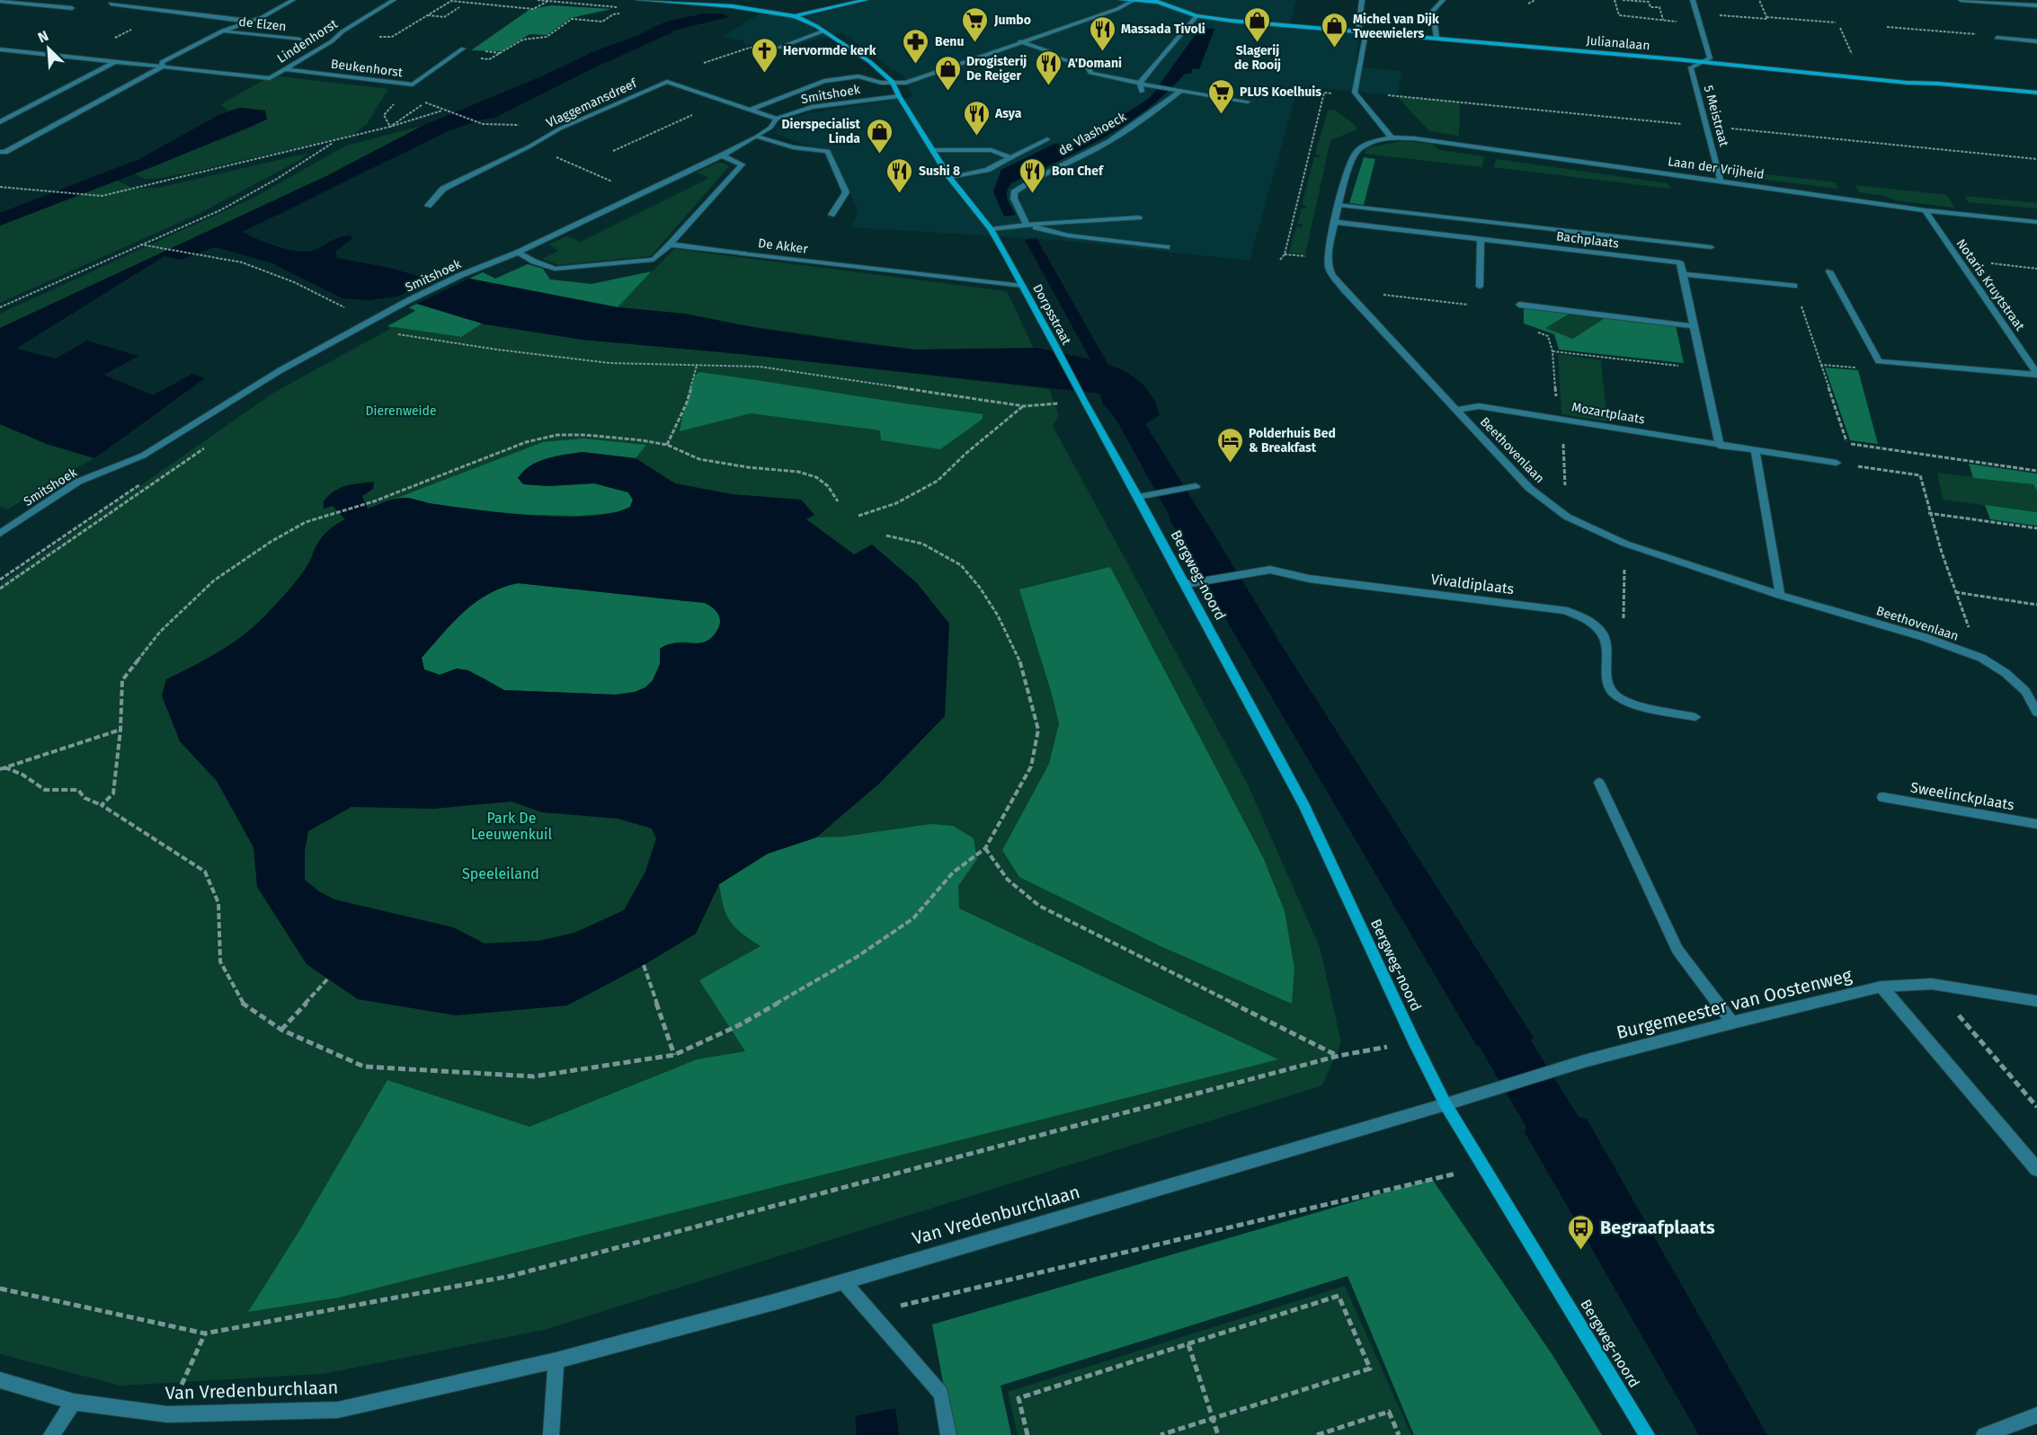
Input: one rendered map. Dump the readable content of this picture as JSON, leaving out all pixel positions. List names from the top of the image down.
{
  "streets": {
    "street": [
      "de Elzen",
      "Lindenhorst",
      "Julianalaan",
      "Beukenhorst",
      "Smitshoek",
      "Vlaggemansdreef",
      "5 Meistraat",
      "de Vlashoeck",
      "Laan der Vrijheid",
      "Bachplaats",
      "De Akker",
      "Notaris Kruytstraat",
      "Dorpsstraat",
      "Mozartplaats",
      "Beethovenlaan",
      "Bergweg-noord",
      "Vivaldiplaats",
      "Sweelinckplaats",
      "Burgemeester van Oostenweg",
      "Van Vredenburchlaan"
    ]
  },
  "crossings": [
    ["de Elzen", "Lindenhorst"],
    ["Lindenhorst", "Beukenhorst"],
    ["Julianalaan", "5 Meistraat"],
    ["Smitshoek", "Vlaggemansdreef"],
    ["Smitshoek", "Dorpsstraat"],
    ["5 Meistraat", "Laan der Vrijheid"],
    ["Laan der Vrijheid", "Notaris Kruytstraat"],
    ["Laan der Vrijheid", "Beethovenlaan"],
    ["Bachplaats", "Beethovenlaan"],
    ["De Akker", "Dorpsstraat"],
    ["Dorpsstraat", "Bergweg-noord"],
    ["Mozartplaats", "Beethovenlaan"],
    ["Bergweg-noord", "Vivaldiplaats"],
    ["Bergweg-noord", "Burgemeester van Oostenweg"],
    ["Bergweg-noord", "Van Vredenburchlaan"],
    ["Burgemeester van Oostenweg", "Van Vredenburchlaan"]
  ],
  "parks": ["Dierenweide", "Park De Leeuwenkuil", "Speeleiland"],
  "places": {
    "supermarket": ["Jumbo", "PLUS Koelhuis"],
    "shop": [
      "Slagerij de Rooij",
      "Michel van Dijk Tweewielers",
      "Drogisterij De Reiger",
      "Dierspecialist Linda"
    ],
    "restaurant": [
      "Massada Tivoli",
      "A'Domani",
      "Asya",
      "Sushi 8",
      "Bon Chef"
    ],
    "pharmacy": ["Benu"],
    "church": ["Hervormde kerk"],
    "hotel": ["Polderhuis Bed & Breakfast"],
    "bus stop": ["Begraafplaats"]
  },
  "north": "top left"
}
